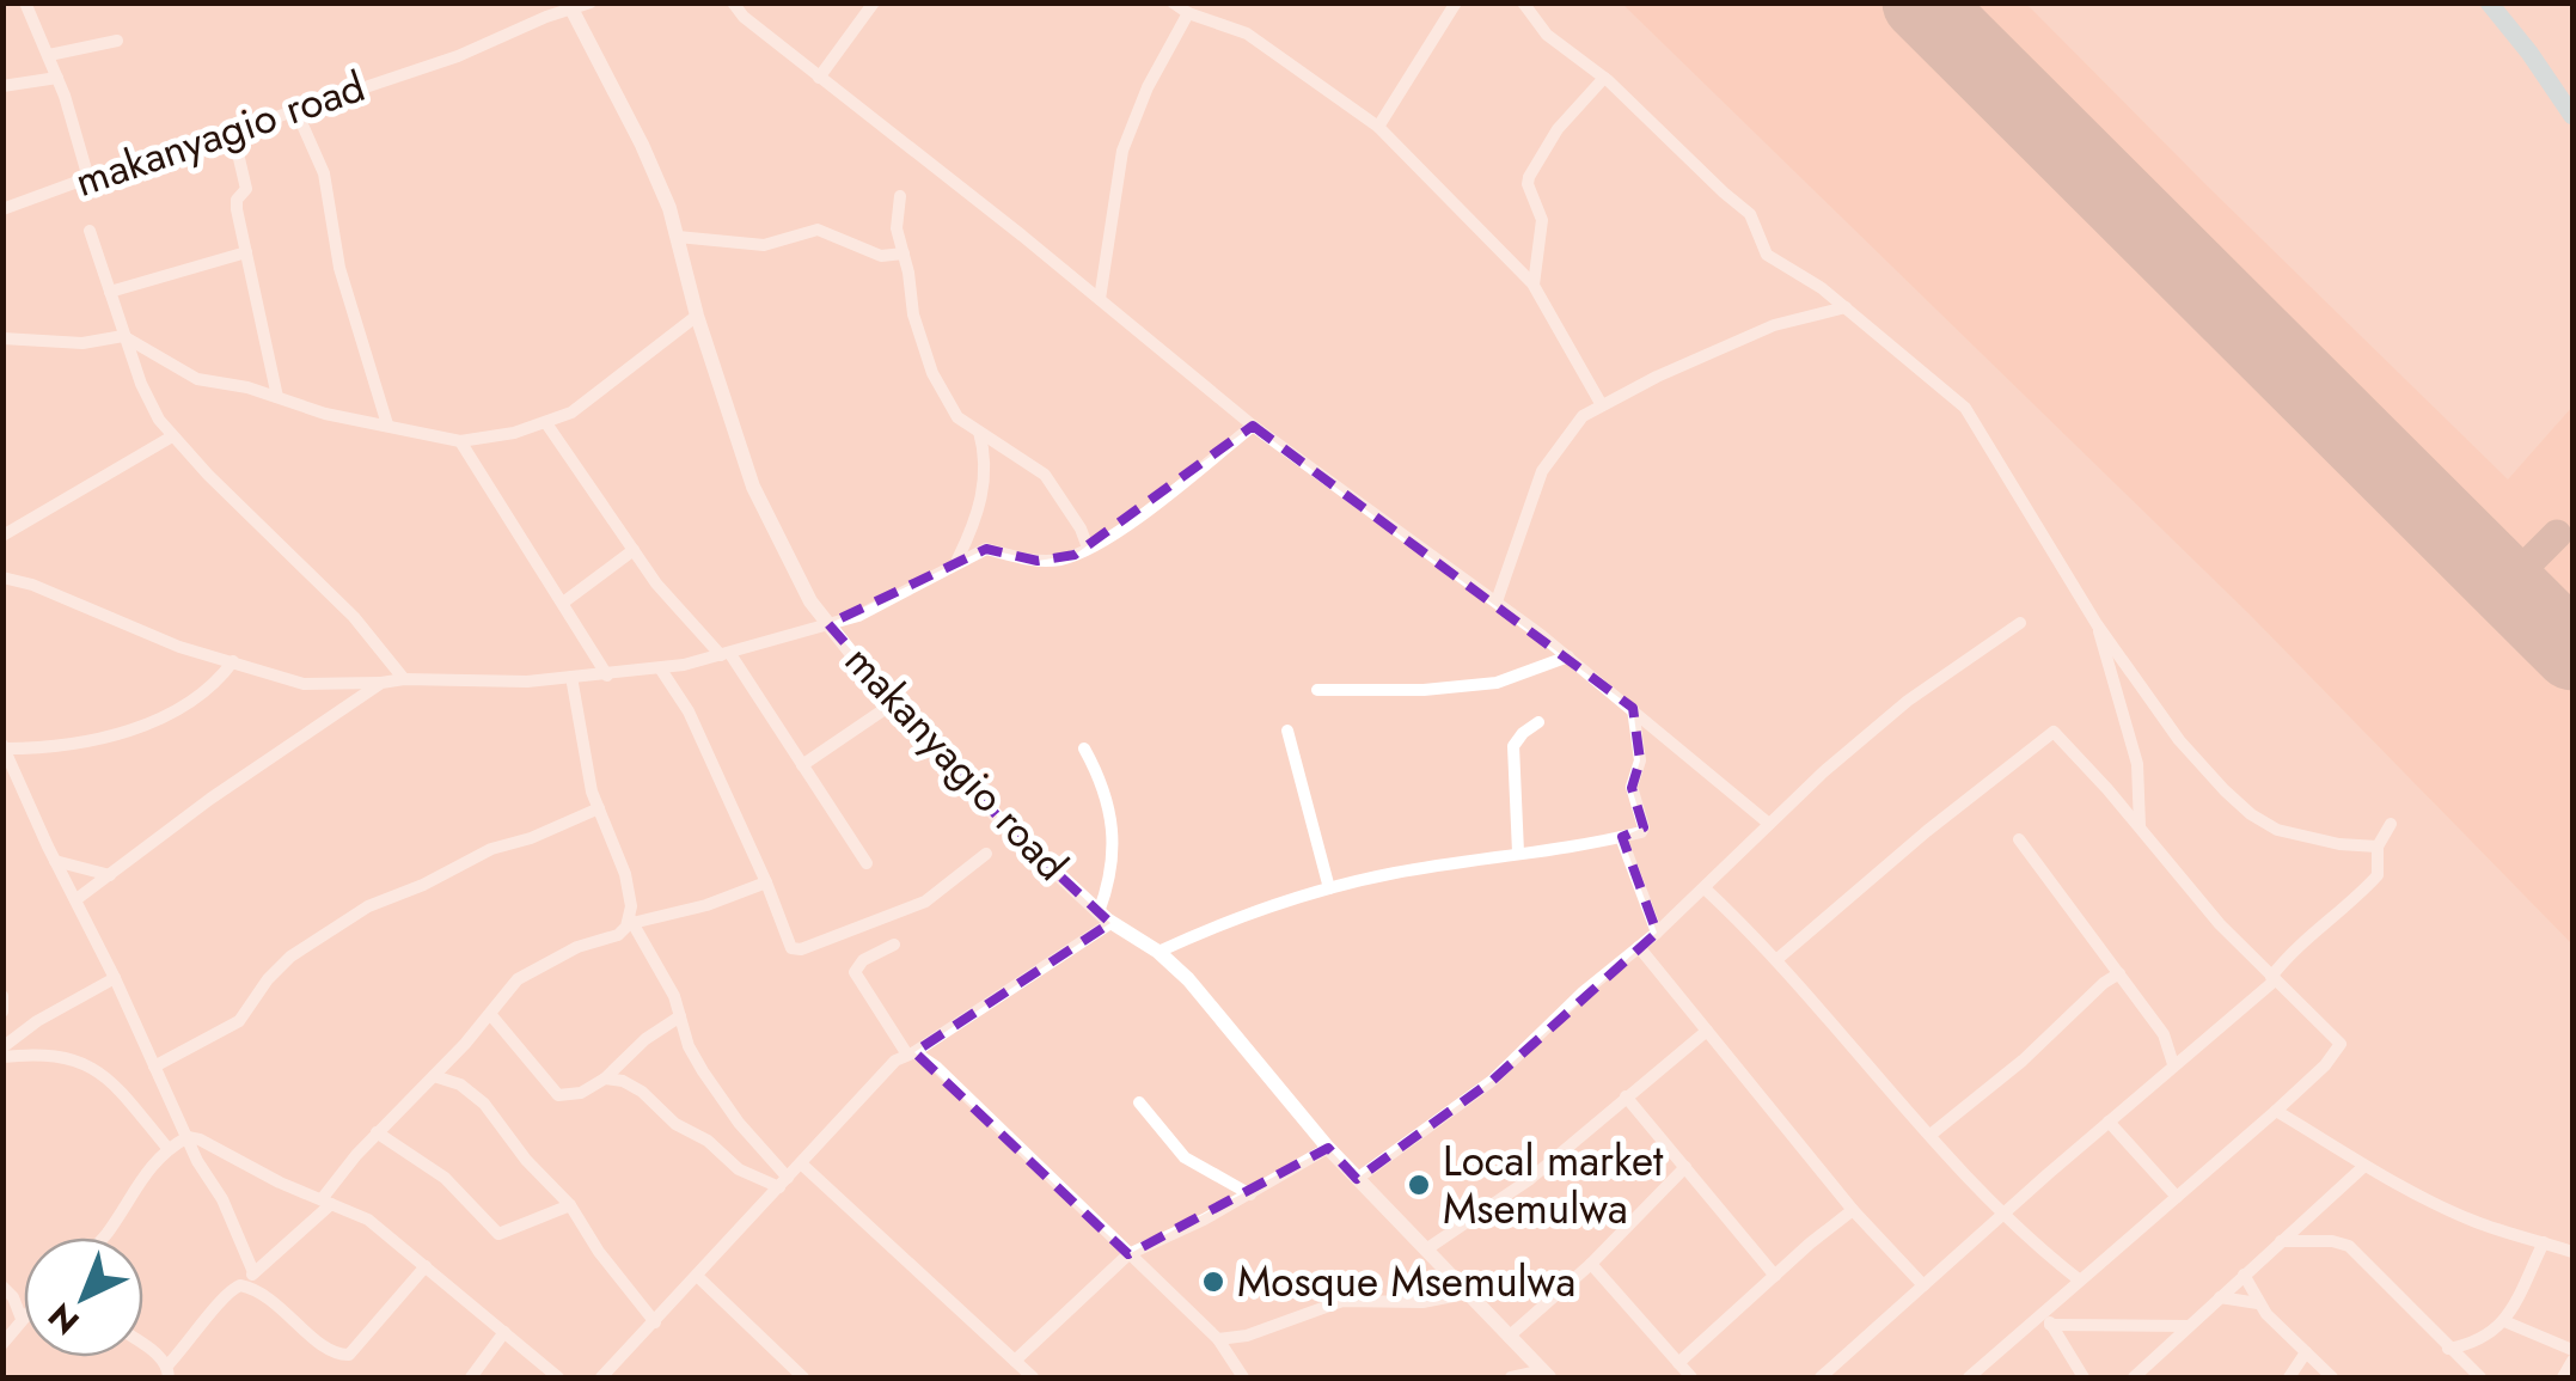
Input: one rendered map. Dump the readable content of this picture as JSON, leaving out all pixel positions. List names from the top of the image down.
{
  "streets": {
    "street": ["makanyagio road"]
  },
  "places": ["Local market Msemulwa", "Mosque Msemulwa"],
  "north": "bottom left"
}
